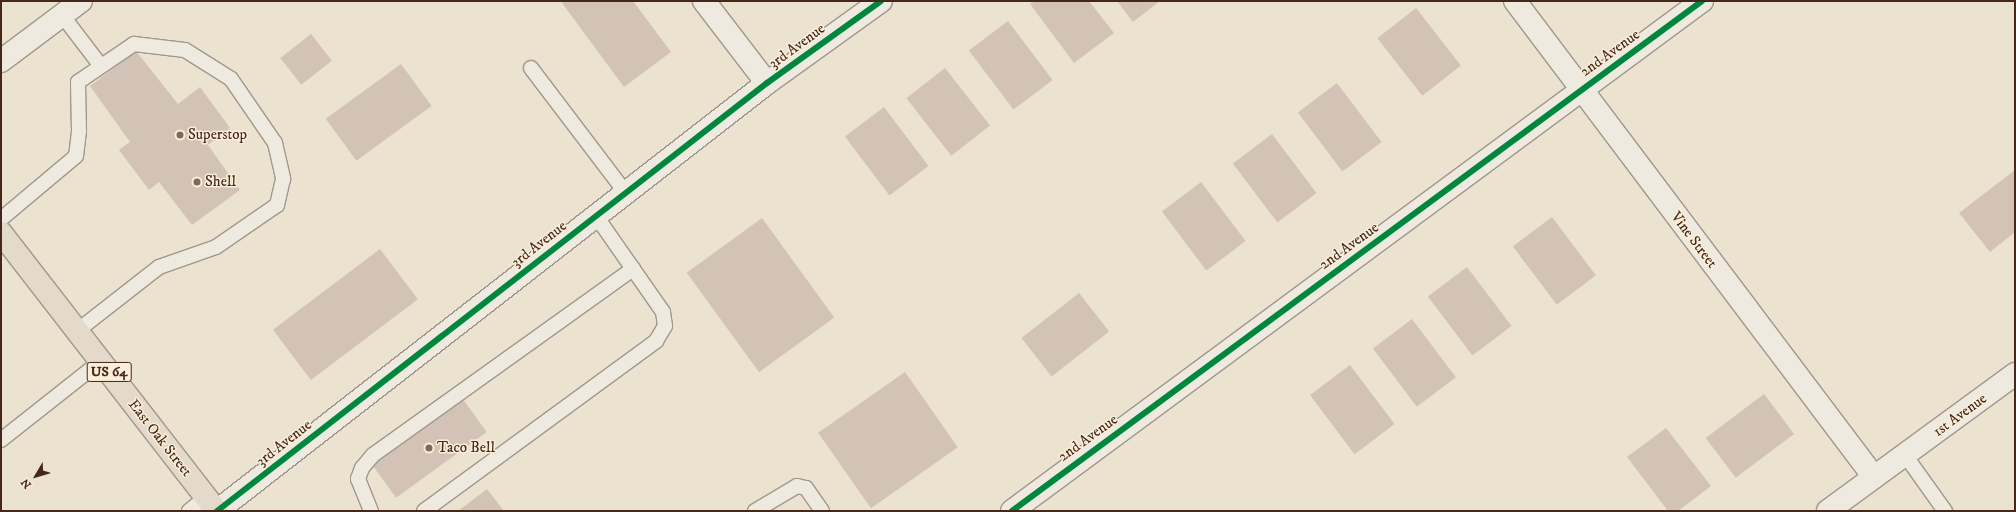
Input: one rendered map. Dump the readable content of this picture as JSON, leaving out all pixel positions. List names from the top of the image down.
{
  "streets": {
    "highway": ["US 64", "East Oak Street"],
    "street": [
      "3rd Avenue",
      "2nd Avenue",
      "Vine Street",
      "1st Avenue"
    ]
  },
  "crossings": [
    ["3rd Avenue", "East Oak Street"],
    ["2nd Avenue", "Vine Street"],
    ["Vine Street", "1st Avenue"]
  ],
  "places": ["Superstop", "Shell", "Taco Bell"],
  "north": "bottom left"
}
